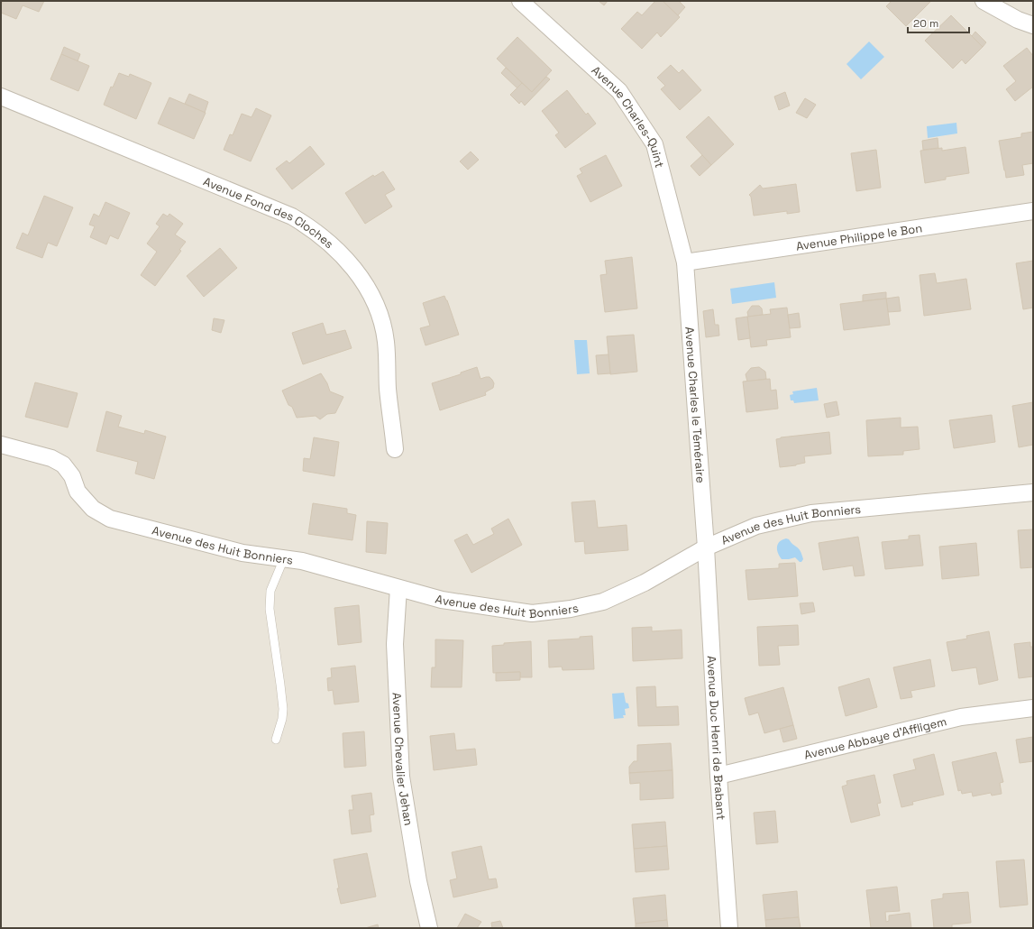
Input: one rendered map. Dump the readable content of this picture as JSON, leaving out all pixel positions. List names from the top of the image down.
{
  "streets": {
    "street": [
      "Avenue Charles-Quint",
      "Avenue Fond des Cloches",
      "Avenue Philippe le Bon",
      "Avenue Charles le Téméraire",
      "Avenue des Huit Bonniers",
      "Avenue Duc Henri de Brabant",
      "Avenue Abbaye d'Affligem",
      "Avenue Chevalier Jehan"
    ]
  },
  "crossings": [
    ["Avenue Charles-Quint", "Avenue Philippe le Bon"],
    ["Avenue Charles-Quint", "Avenue Charles le Téméraire"],
    ["Avenue Philippe le Bon", "Avenue Charles le Téméraire"],
    ["Avenue Charles le Téméraire", "Avenue des Huit Bonniers"],
    ["Avenue Charles le Téméraire", "Avenue Duc Henri de Brabant"],
    ["Avenue des Huit Bonniers", "Avenue Duc Henri de Brabant"],
    ["Avenue des Huit Bonniers", "Avenue Chevalier Jehan"],
    ["Avenue Duc Henri de Brabant", "Avenue Abbaye d'Affligem"]
  ],
  "scale_bar": "20 m"
}
